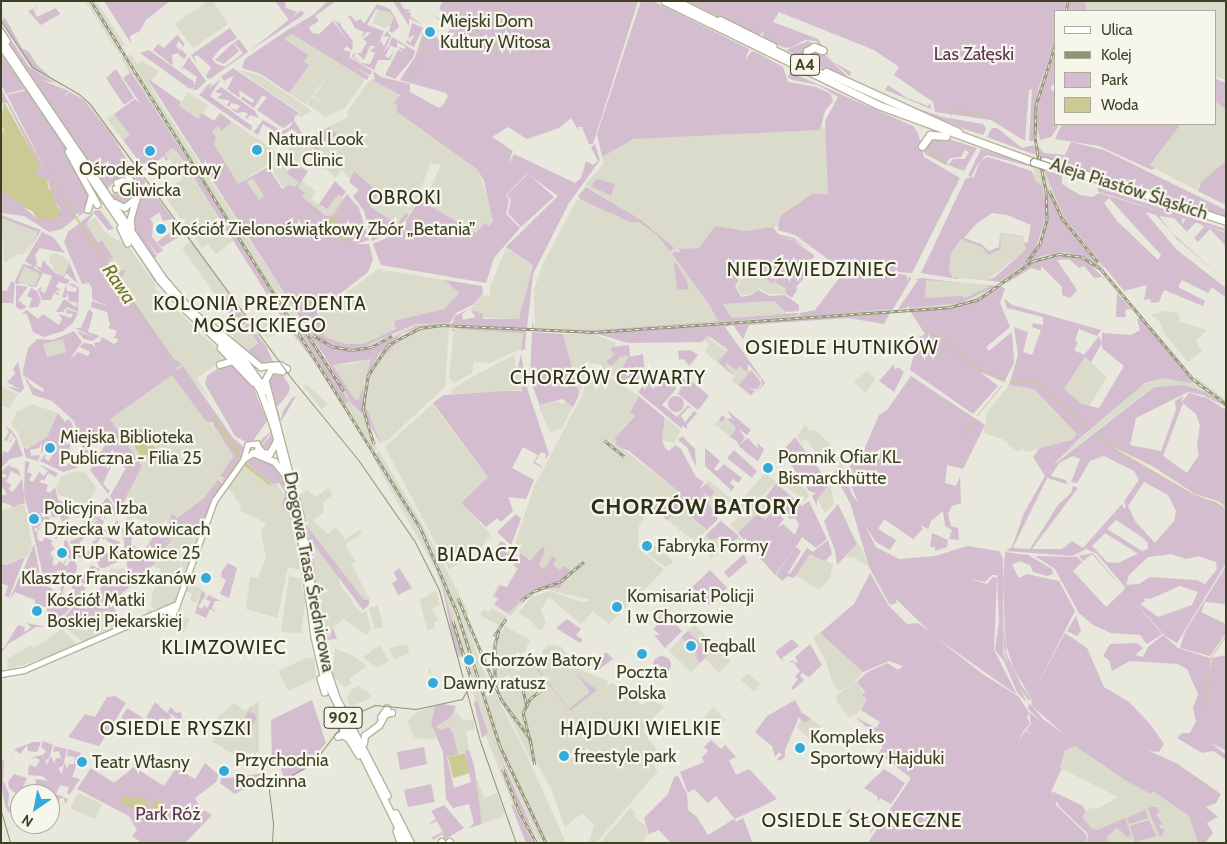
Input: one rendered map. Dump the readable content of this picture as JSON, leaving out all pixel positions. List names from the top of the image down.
{
  "streets": {
    "highway": ["A4", "Aleja Piastów Śląskich"],
    "main road": ["Drogowa Trasa Średnicowa", "902"]
  },
  "crossings": [
    ["A4", "Aleja Piastów Śląskich"],
    ["Drogowa Trasa Średnicowa", "902"]
  ],
  "districts": [
    "OBROKI",
    "NIEDŹWIEDZINIEC",
    "KOLONIA PREZYDENTA MOŚCICKIEGO",
    "OSIEDLE HUTNIKÓW",
    "CHORZÓW CZWARTY",
    "CHORZÓW BATORY",
    "BIADACZ",
    "KLIMZOWIEC",
    "OSIEDLE RYSZKI",
    "HAJDUKI WIELKIE",
    "OSIEDLE SŁONECZNE"
  ],
  "water": ["Rawa"],
  "parks": ["Las Załęski", "Park Róż"],
  "places": [
    "Miejski Dom Kultury Witosa",
    "Natural Look | NL Clinic",
    "Ośrodek Sportowy Gliwicka",
    "Kościół Zielonoświątkowy Zbór „Betania”",
    "Miejska Biblioteka Publiczna - Filia 25",
    "Pomnik Ofiar KL Bismarckhütte",
    "Policyjna Izba Dziecka w Katowicach",
    "Fabryka Formy",
    "FUP Katowice 25",
    "Klasztor Franciszkanów",
    "Komisariat Policji I w Chorzowie",
    "Kościół Matki Boskiej Piekarskiej",
    "Teqball",
    "Poczta Polska",
    "Chorzów Batory",
    "Dawny ratusz",
    "Kompleks Sportowy Hajduki",
    "freestyle park",
    "Teatr Własny",
    "Przychodnia Rodzinna"
  ],
  "legend": [
    "Ulica",
    "Kolej",
    "Park",
    "Woda"
  ],
  "north": "bottom left"
}
